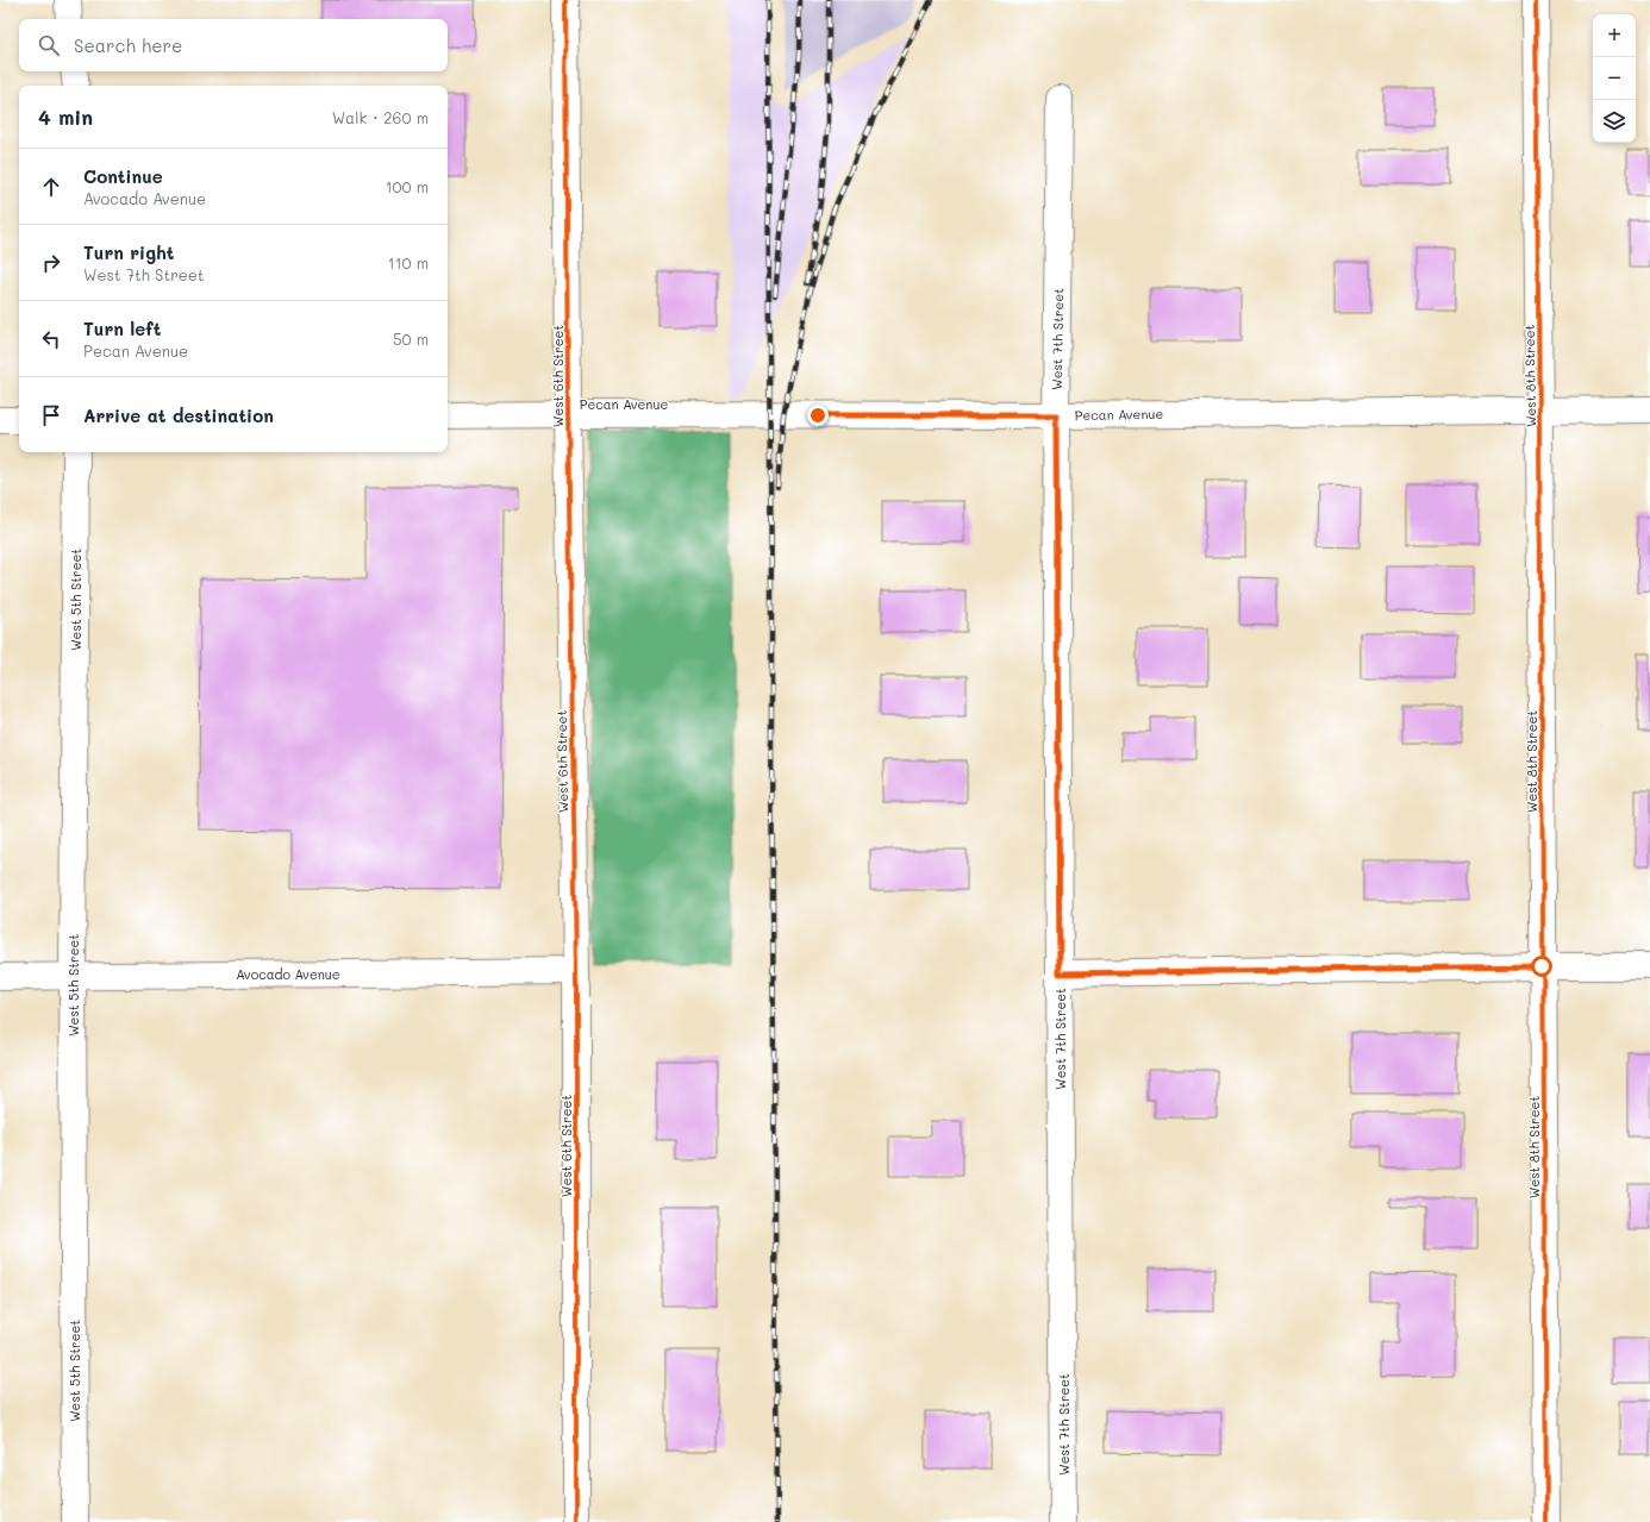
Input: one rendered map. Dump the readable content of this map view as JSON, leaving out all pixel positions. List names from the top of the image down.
{
  "streets": {
    "street": [
      "West 7th Street",
      "West 6th Street",
      "West 8th Street",
      "Pecan Avenue",
      "West 5th Street",
      "Avocado Avenue"
    ]
  },
  "crossings": [
    ["West 7th Street", "Pecan Avenue"],
    ["West 6th Street", "Pecan Avenue"],
    ["West 6th Street", "Avocado Avenue"],
    ["West 8th Street", "Pecan Avenue"],
    ["West 5th Street", "Avocado Avenue"]
  ],
  "page": {
    "map_buttons": ["+", "−"],
    "search": "Search here",
    "heading": ["4 min", "Walk · 260 m"],
    "list": [
      ["Continue", "Avocado Avenue", "100 m"],
      ["Turn right", "West 7th Street", "110 m"],
      ["Turn left", "Pecan Avenue", "50 m"],
      "Arrive at destination"
    ]
  }
}
